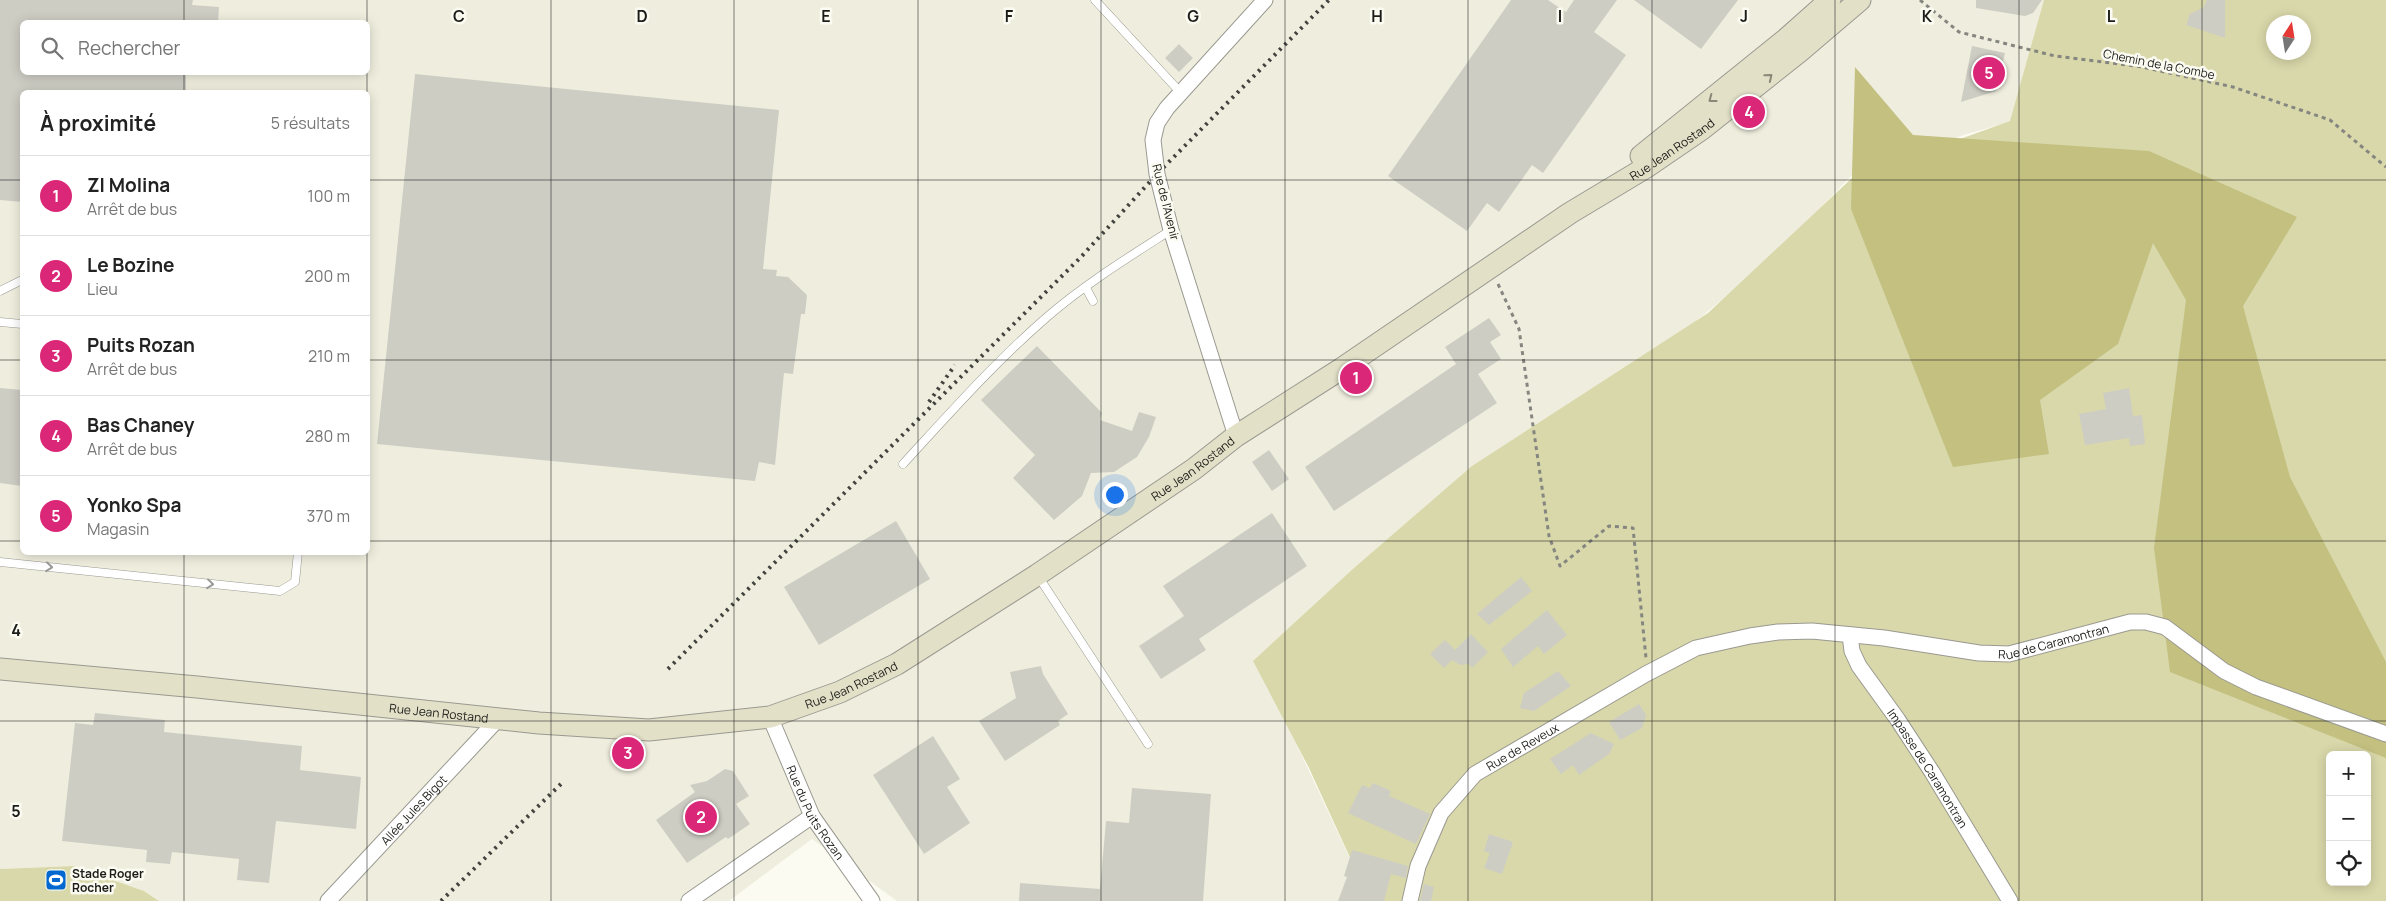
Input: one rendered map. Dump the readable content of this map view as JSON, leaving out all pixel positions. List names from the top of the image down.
{
  "streets": {
    "main road": ["Rue Jean Rostand"],
    "street": [
      "Rue de l'Avenir",
      "Rue de Caramontran",
      "Rue de Reveux",
      "Impasse de Caramontran",
      "Allée Jules Bigot",
      "Rue du Puits Rozan"
    ],
    "path": ["Chemin de la Combe"]
  },
  "crossings": [
    ["Rue Jean Rostand", "Rue de l'Avenir"],
    ["Rue Jean Rostand", "Allée Jules Bigot"],
    ["Rue Jean Rostand", "Rue du Puits Rozan"],
    ["Rue de Caramontran", "Rue de Reveux"],
    ["Rue de Caramontran", "Impasse de Caramontran"]
  ],
  "places": {
    "sports": ["Stade Roger Rocher"]
  },
  "north": "top",
  "page": {
    "search": "Rechercher",
    "pins": [
      "5",
      "4",
      "1",
      "3",
      "2"
    ],
    "heading": ["À proximité", "5 résultats"],
    "list": [
      {
        "mark": "1",
        "name": "ZI Molina",
        "note": "Arrêt de bus",
        "value": "100 m"
      },
      {
        "mark": "2",
        "name": "Le Bozine",
        "note": "Lieu",
        "value": "200 m"
      },
      {
        "mark": "3",
        "name": "Puits Rozan",
        "note": "Arrêt de bus",
        "value": "210 m"
      },
      {
        "mark": "4",
        "name": "Bas Chaney",
        "note": "Arrêt de bus",
        "value": "280 m"
      },
      {
        "mark": "5",
        "name": "Yonko Spa",
        "note": "Magasin",
        "value": "370 m"
      }
    ],
    "map_buttons": ["+", "−"]
  },
  "grid": {
    "columns": [
      "C",
      "D",
      "E",
      "F",
      "G",
      "H",
      "I",
      "J",
      "K",
      "L"
    ],
    "rows": ["4", "5"]
  }
}
